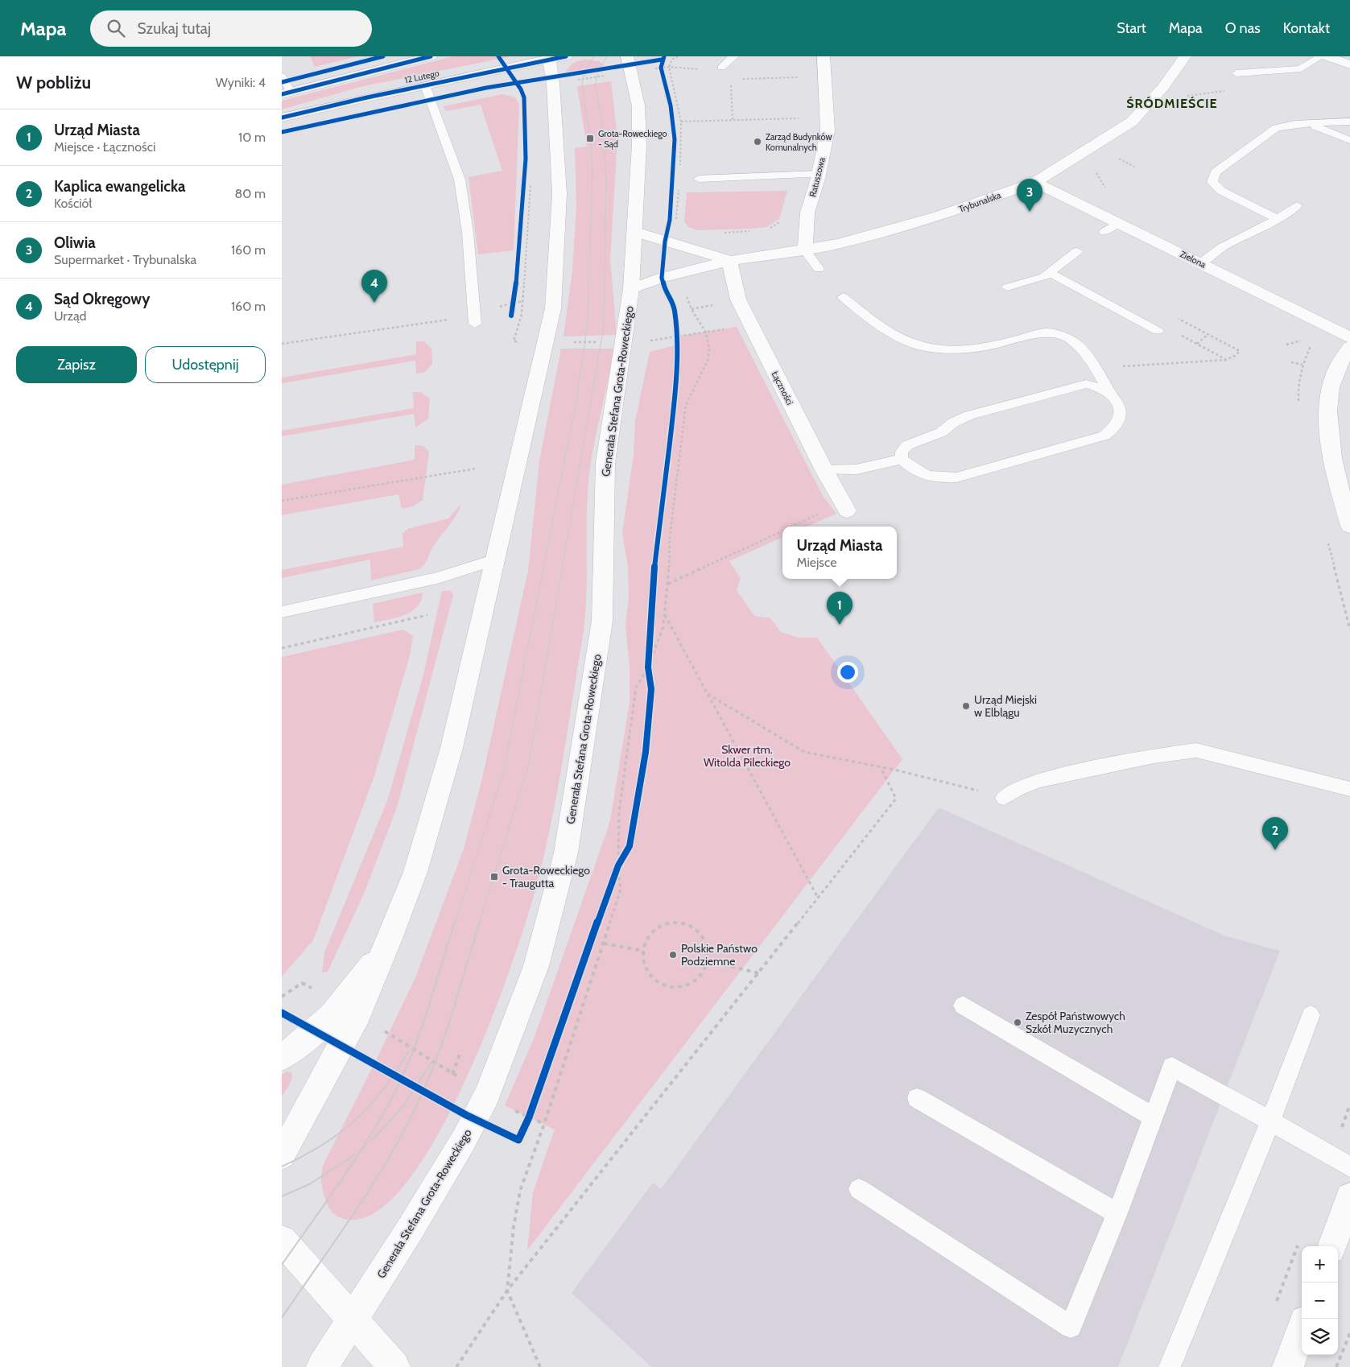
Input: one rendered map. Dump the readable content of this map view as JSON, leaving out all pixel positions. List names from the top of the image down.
{
  "streets": {
    "street": [
      "12 Lutego",
      "Ratuszowa",
      "Trybunalska",
      "Zielona",
      "Łączności",
      "Generała Stefana Grota-Roweckiego"
    ]
  },
  "crossings": [
    ["Ratuszowa", "Trybunalska"],
    ["Trybunalska", "Zielona"],
    ["Trybunalska", "Łączności"],
    ["Trybunalska", "Generała Stefana Grota-Roweckiego"]
  ],
  "districts": ["ŚRÓDMIEŚCIE"],
  "parks": ["Skwer rtm. Witolda Pileckiego"],
  "places": {
    "transit": ["Grota-Roweckiego - Sąd", "Grota-Roweckiego - Traugutta"],
    "other": [
      "Zarząd Budynków Komunalnych",
      "Urząd Miejski w Elblągu",
      "Polskie Państwo Podziemne",
      "Zespół Państwowych Szkół Muzycznych"
    ]
  },
  "page": {
    "header": "Mapa",
    "search": "Szukaj tutaj",
    "nav": [
      "Start",
      "Mapa",
      "O nas",
      "Kontakt"
    ],
    "heading": ["W pobliżu", "Wyniki: 4"],
    "list": [
      {
        "mark": "1",
        "name": "Urząd Miasta",
        "note": "Miejsce · Łączności",
        "value": "10 m"
      },
      {
        "mark": "2",
        "name": "Kaplica ewangelicka",
        "note": "Kościół",
        "value": "80 m"
      },
      {
        "mark": "3",
        "name": "Oliwia",
        "note": "Supermarket · Trybunalska",
        "value": "160 m"
      },
      {
        "mark": "4",
        "name": "Sąd Okręgowy",
        "note": "Urząd",
        "value": "160 m"
      }
    ],
    "pins": [
      "3",
      "4",
      "1",
      "2"
    ],
    "buttons": ["Zapisz", "Udostępnij"],
    "popup": ["Urząd Miasta", "Miejsce"],
    "map_buttons": ["+", "−"]
  }
}
